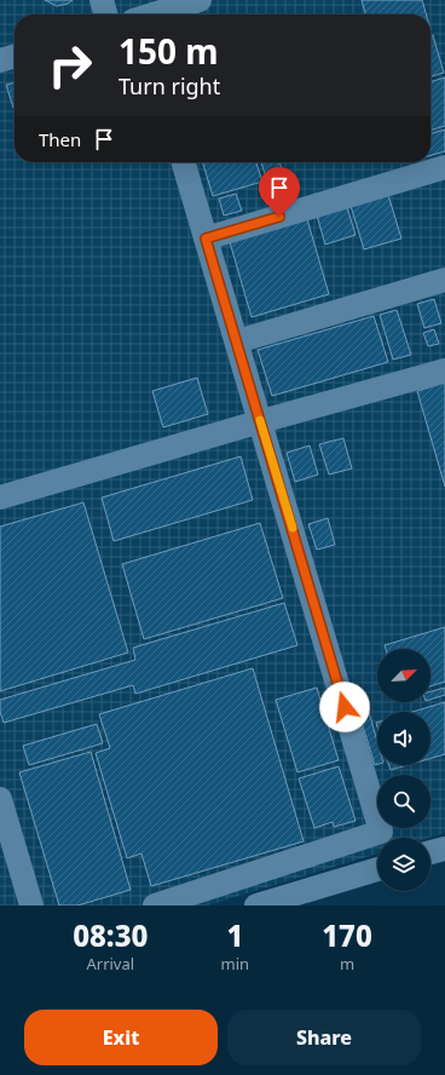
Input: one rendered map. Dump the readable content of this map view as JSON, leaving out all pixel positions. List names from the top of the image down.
{
  "north": "top right",
  "page": {
    "turn": ["150 m", "Turn right"],
    "then": "Then",
    "eta": [
      "08:30",
      "Arrival",
      "1",
      "min",
      "170",
      "m"
    ],
    "buttons": ["Exit", "Share"]
  }
}
